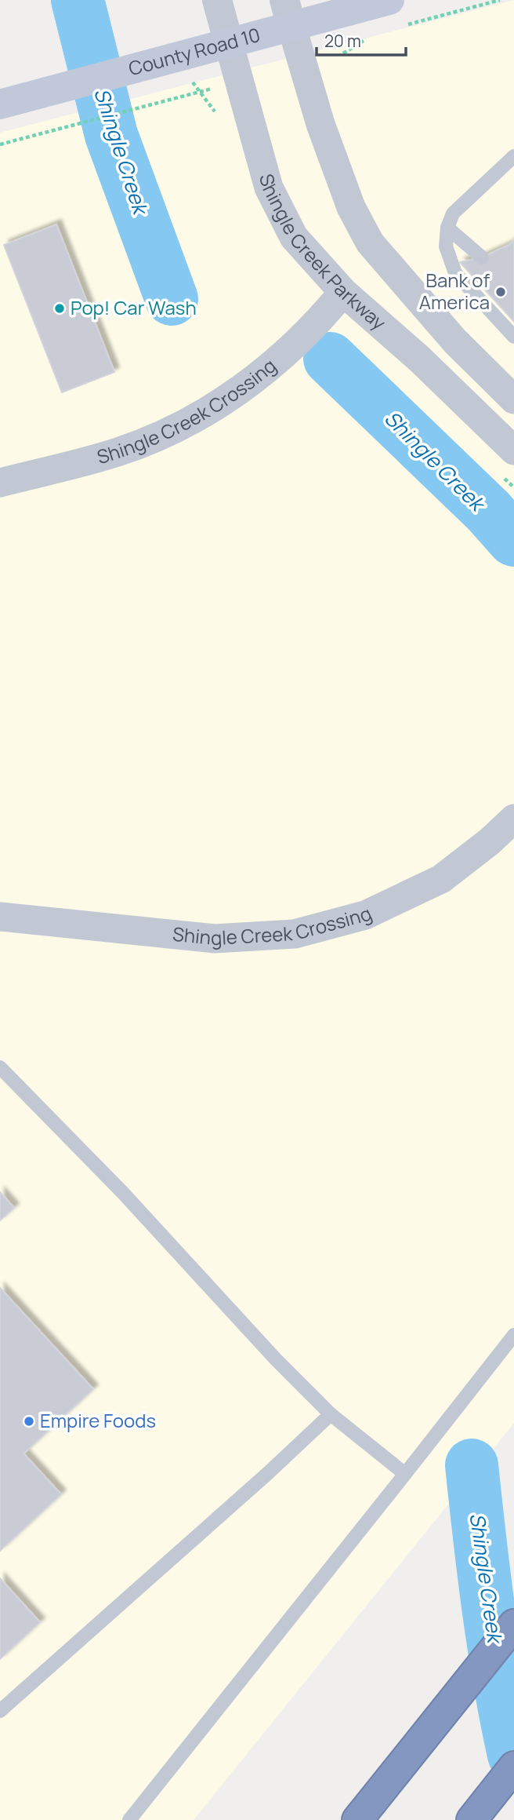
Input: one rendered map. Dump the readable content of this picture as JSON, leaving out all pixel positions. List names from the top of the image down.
{
  "streets": {
    "main road": ["County Road 10"],
    "street": ["Shingle Creek Parkway", "Shingle Creek Crossing"]
  },
  "crossings": [
    ["County Road 10", "Shingle Creek Parkway"],
    ["Shingle Creek Parkway", "Shingle Creek Crossing"]
  ],
  "water": ["Shingle Creek"],
  "places": ["Bank of America", "Pop! Car Wash", "Empire Foods"],
  "scale_bar": "20 m"
}
